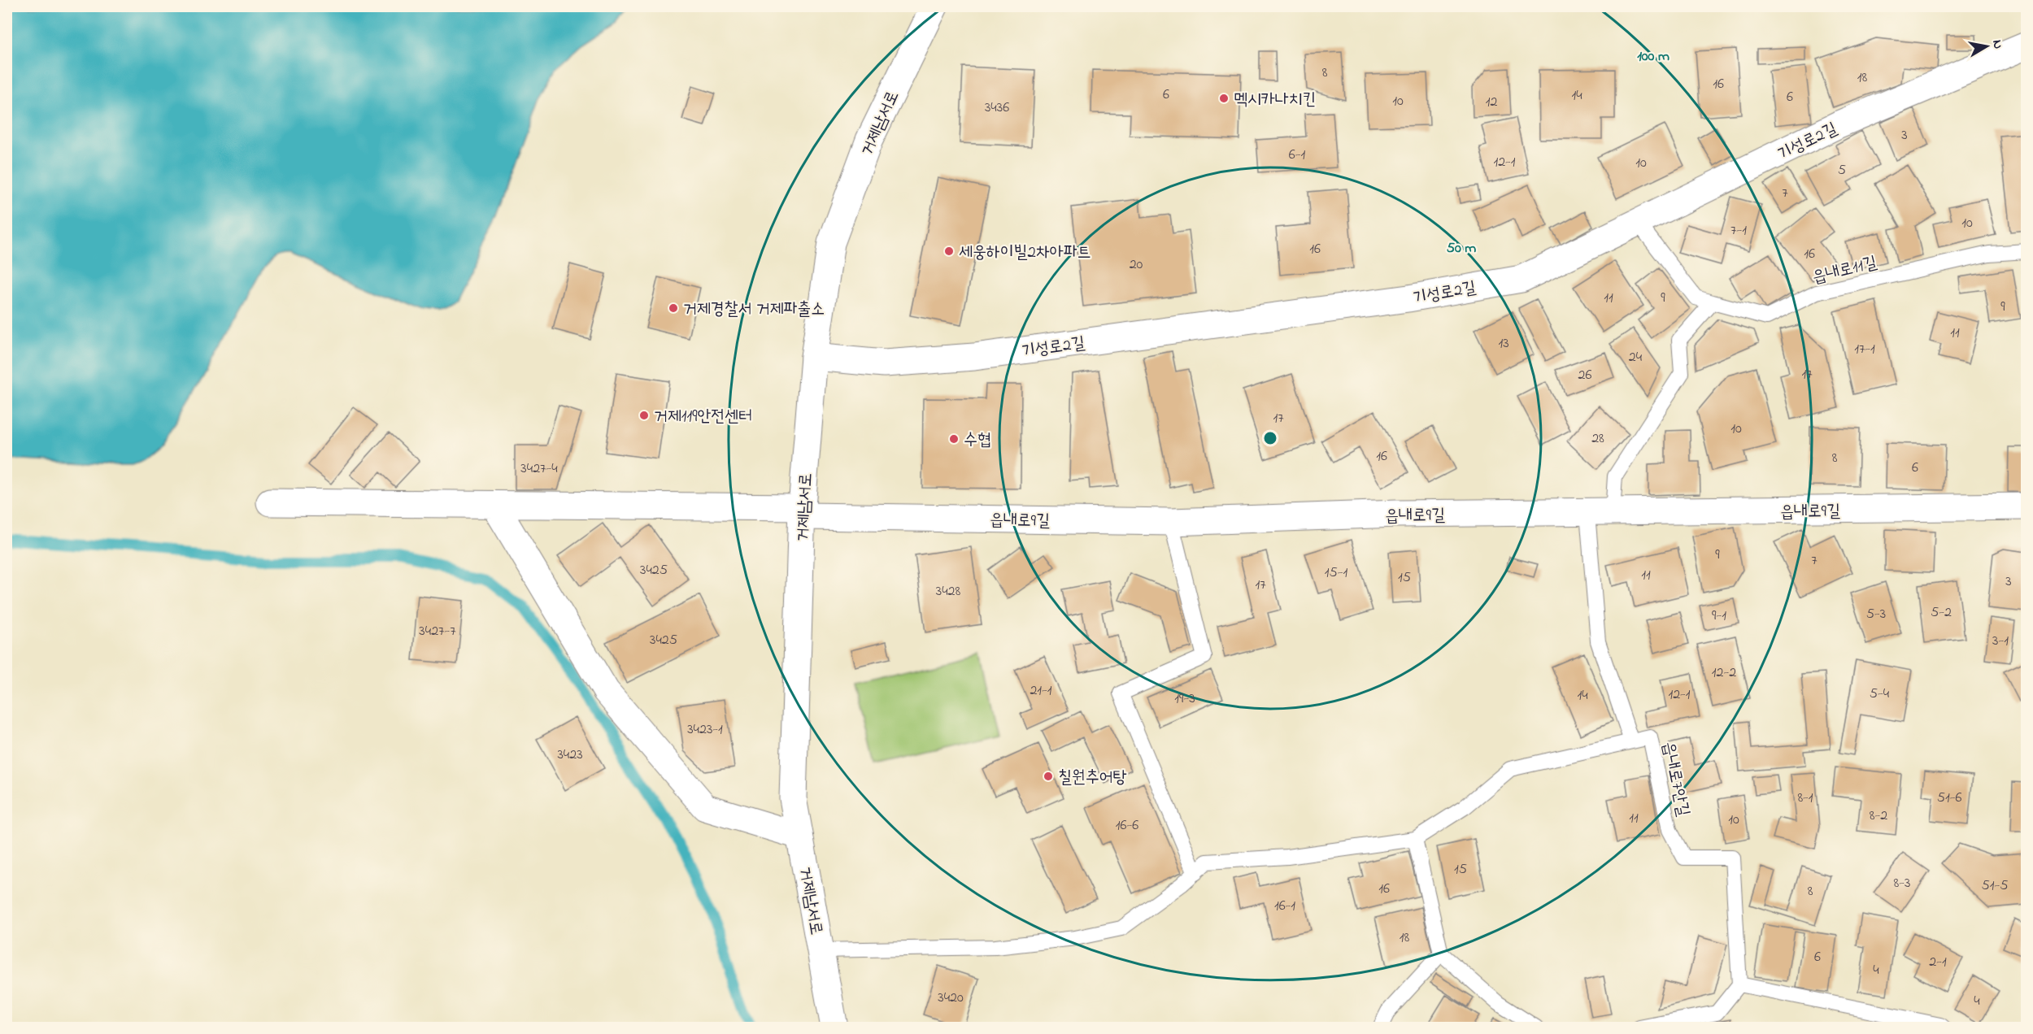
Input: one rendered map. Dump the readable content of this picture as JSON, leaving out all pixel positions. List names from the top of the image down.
{
  "streets": {
    "street": ["거제남서로", "기성로2길", "읍내로9길"],
    "lane": ["읍내로11길", "읍내로7안길"]
  },
  "crossings": [
    ["거제남서로", "기성로2길"],
    ["거제남서로", "읍내로9길"],
    ["기성로2길", "읍내로11길"]
  ],
  "places": [
    "멕시카나치킨",
    "세웅하이빌2차아파트",
    "거제경찰서 거제파출소",
    "거제119안전센터",
    "수협",
    "칠원추어탕"
  ],
  "house_numbers": [
    "8",
    "18",
    "16",
    "6",
    "14",
    "6",
    "10",
    "12",
    "3436",
    "3",
    "6-1",
    "12-1",
    "10",
    "5",
    "7",
    "10",
    "7-1",
    "16",
    "16",
    "20",
    "11",
    "9",
    "9",
    "11",
    "13",
    "17-1",
    "24",
    "17",
    "26",
    "17",
    "10",
    "28",
    "16",
    "8",
    "6",
    "3427-4",
    "9",
    "7",
    "3425",
    "15-1",
    "11",
    "15",
    "3",
    "17",
    "3428",
    "5-2",
    "5-3",
    "9-1",
    "3427-7",
    "3425",
    "3-1",
    "12-2",
    "21-1",
    "5-4",
    "12-1",
    "14",
    "19-3",
    "3423-1",
    "3423",
    "8-1",
    "51-6",
    "8-2",
    "11",
    "10",
    "16-6",
    "15",
    "8-3",
    "51-5",
    "16",
    "8",
    "16-1",
    "18",
    "6",
    "2-1",
    "4",
    "3420",
    "4"
  ],
  "north": "right",
  "rings": ["100 m", "50 m"]
}
